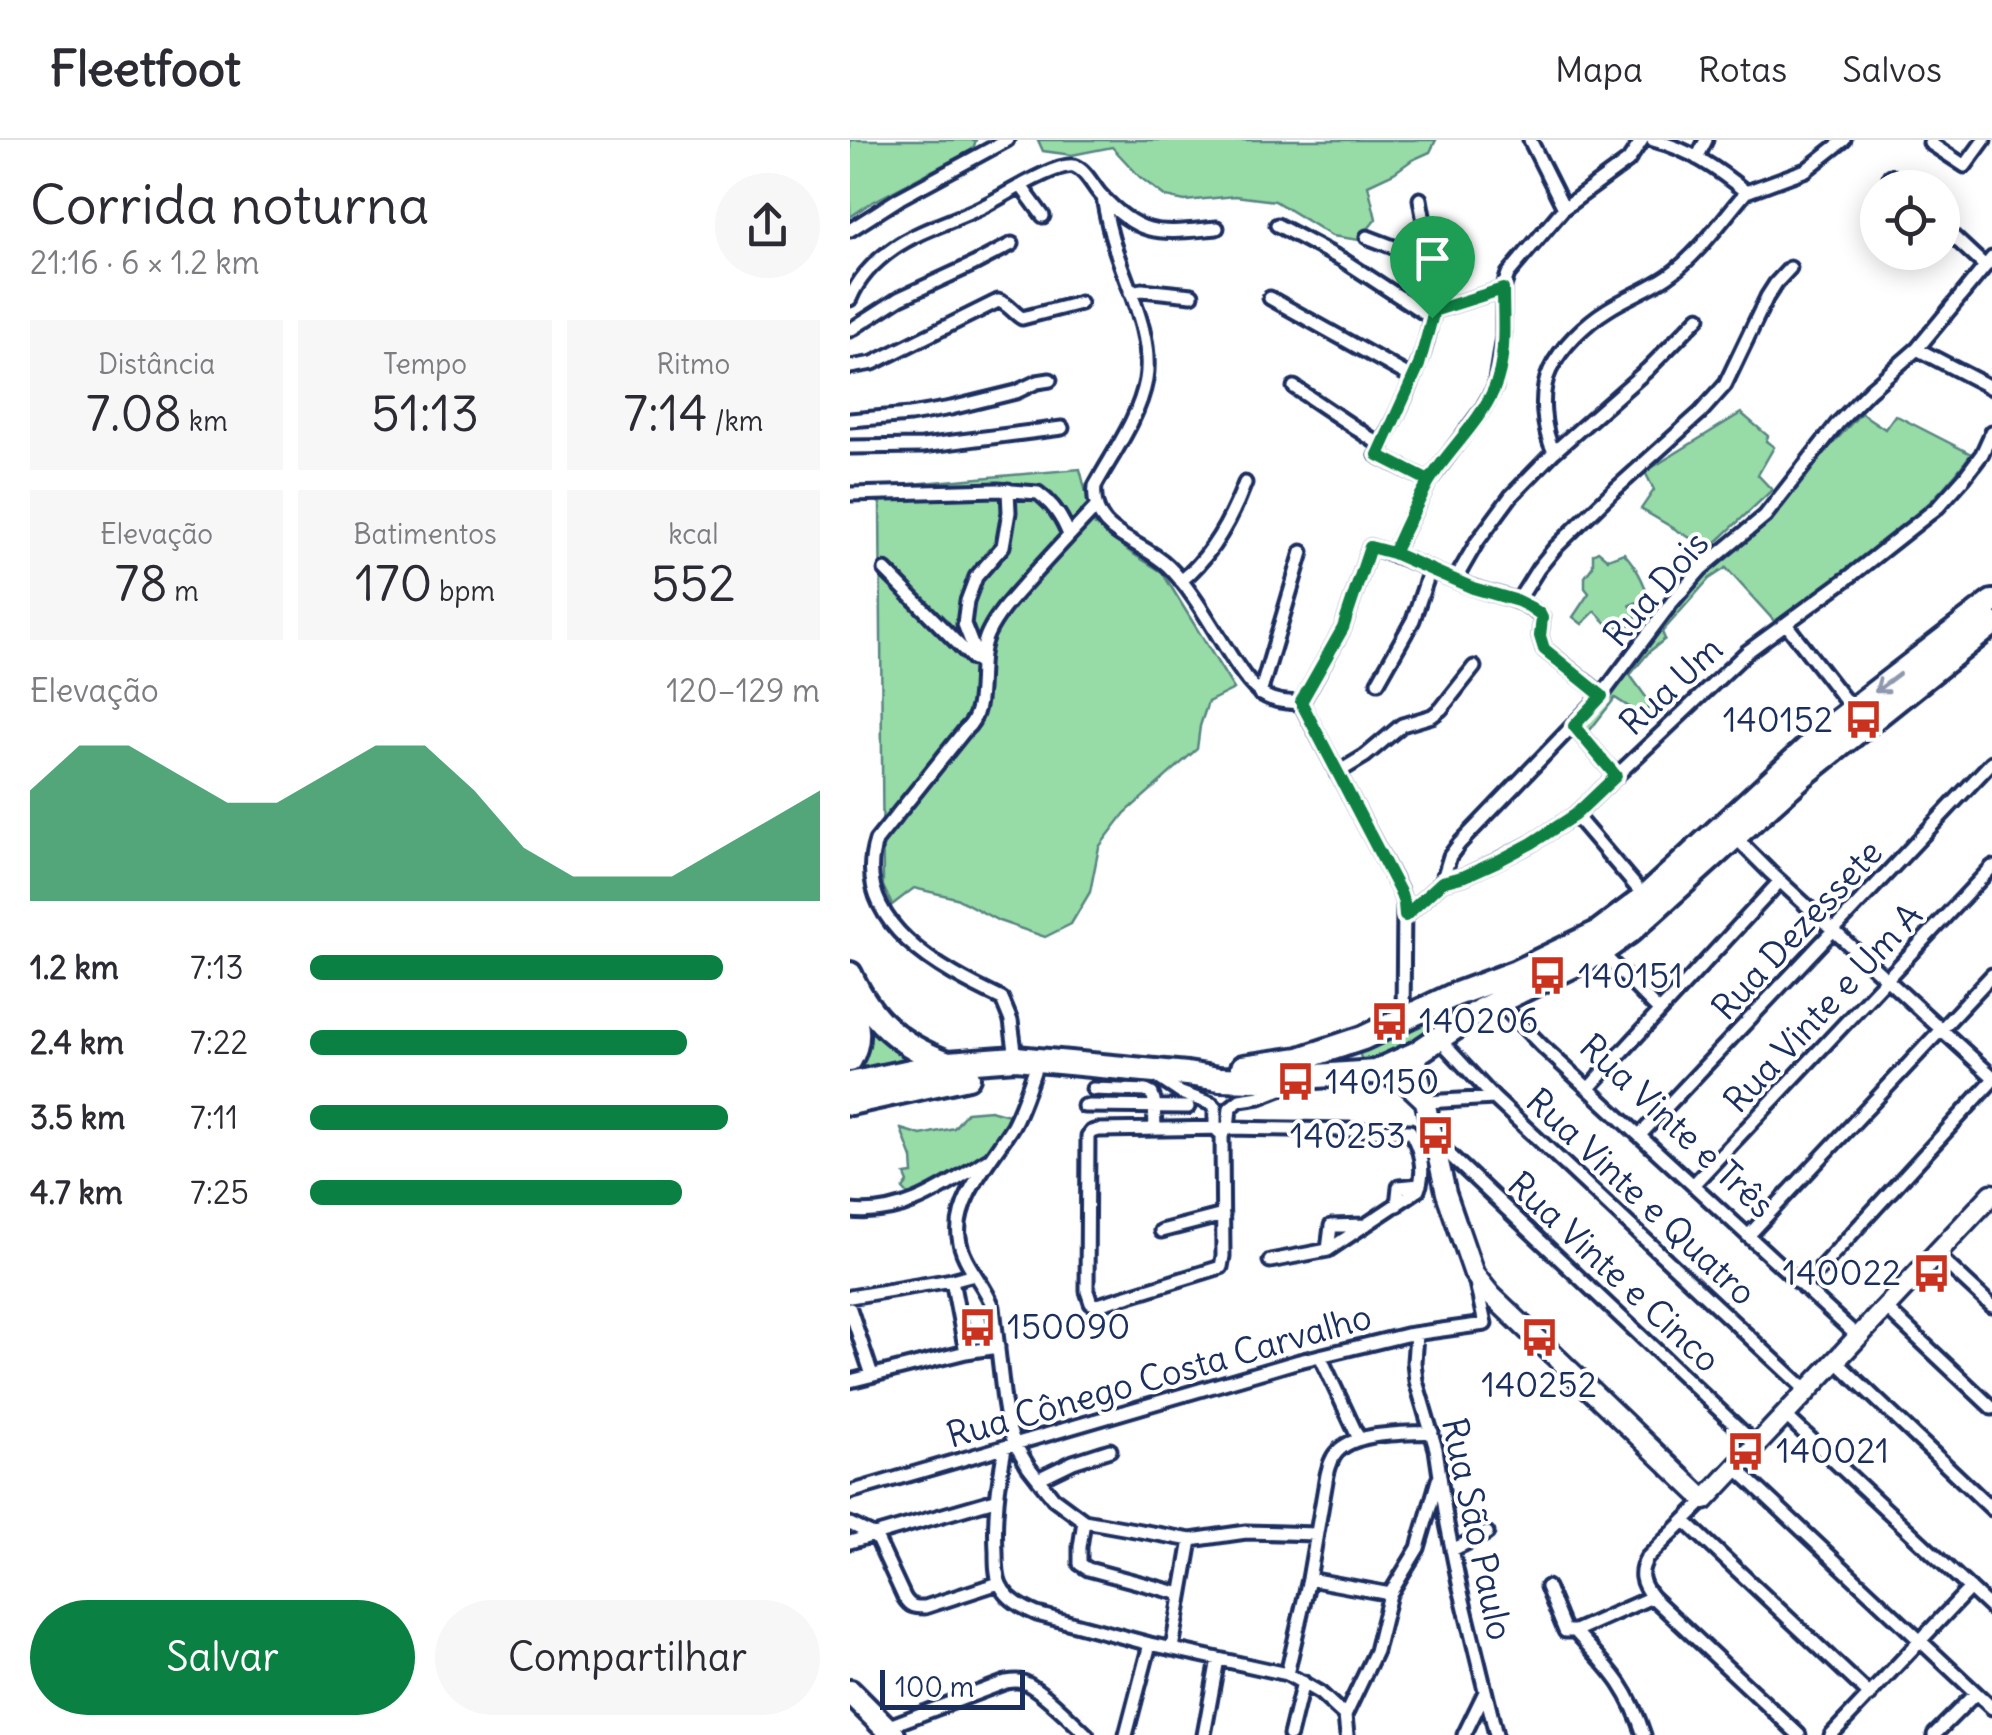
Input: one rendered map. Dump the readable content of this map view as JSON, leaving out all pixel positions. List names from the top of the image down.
{
  "streets": {
    "street": [
      "Rua Dois",
      "Rua Um",
      "Rua Dezessete",
      "Rua Vinte e Um A",
      "Rua Vinte e Três",
      "Rua Vinte e Quatro",
      "Rua Vinte e Cinco",
      "Rua Cônego Costa Carvalho",
      "Rua São Paulo"
    ]
  },
  "crossings": [
    ["Rua Dois", "Rua Um"],
    ["Rua Dezessete", "Rua Vinte e Três"],
    ["Rua Vinte e Um A", "Rua Vinte e Três"],
    ["Rua Cônego Costa Carvalho", "Rua São Paulo"]
  ],
  "places": {
    "bus stop": [
      "140152",
      "140151",
      "140206",
      "140150",
      "140253",
      "140022",
      "150090",
      "140252",
      "140021"
    ]
  },
  "scale_bar": "100 m",
  "page": {
    "header": "Fleetfoot",
    "nav": ["Mapa", "Rotas", "Salvos"],
    "heading": ["Corrida noturna", "21:16 · 6 × 1.2 km"],
    "stats": [
      ["Distância", "7.08 km"],
      ["Tempo", "51:13"],
      ["Ritmo", "7:14 /km"],
      ["Elevação", "78 m"],
      ["Batimentos", "170 bpm"],
      ["kcal", "552"]
    ],
    "chart": ["Elevação", "120–129 m"],
    "list": [
      {
        "name": "1.2 km",
        "note": "7:13"
      },
      {
        "name": "2.4 km",
        "note": "7:22"
      },
      {
        "name": "3.5 km",
        "note": "7:11"
      },
      {
        "name": "4.7 km",
        "note": "7:25"
      }
    ],
    "buttons": ["Salvar", "Compartilhar"],
    "scale": "100 m"
  }
}
